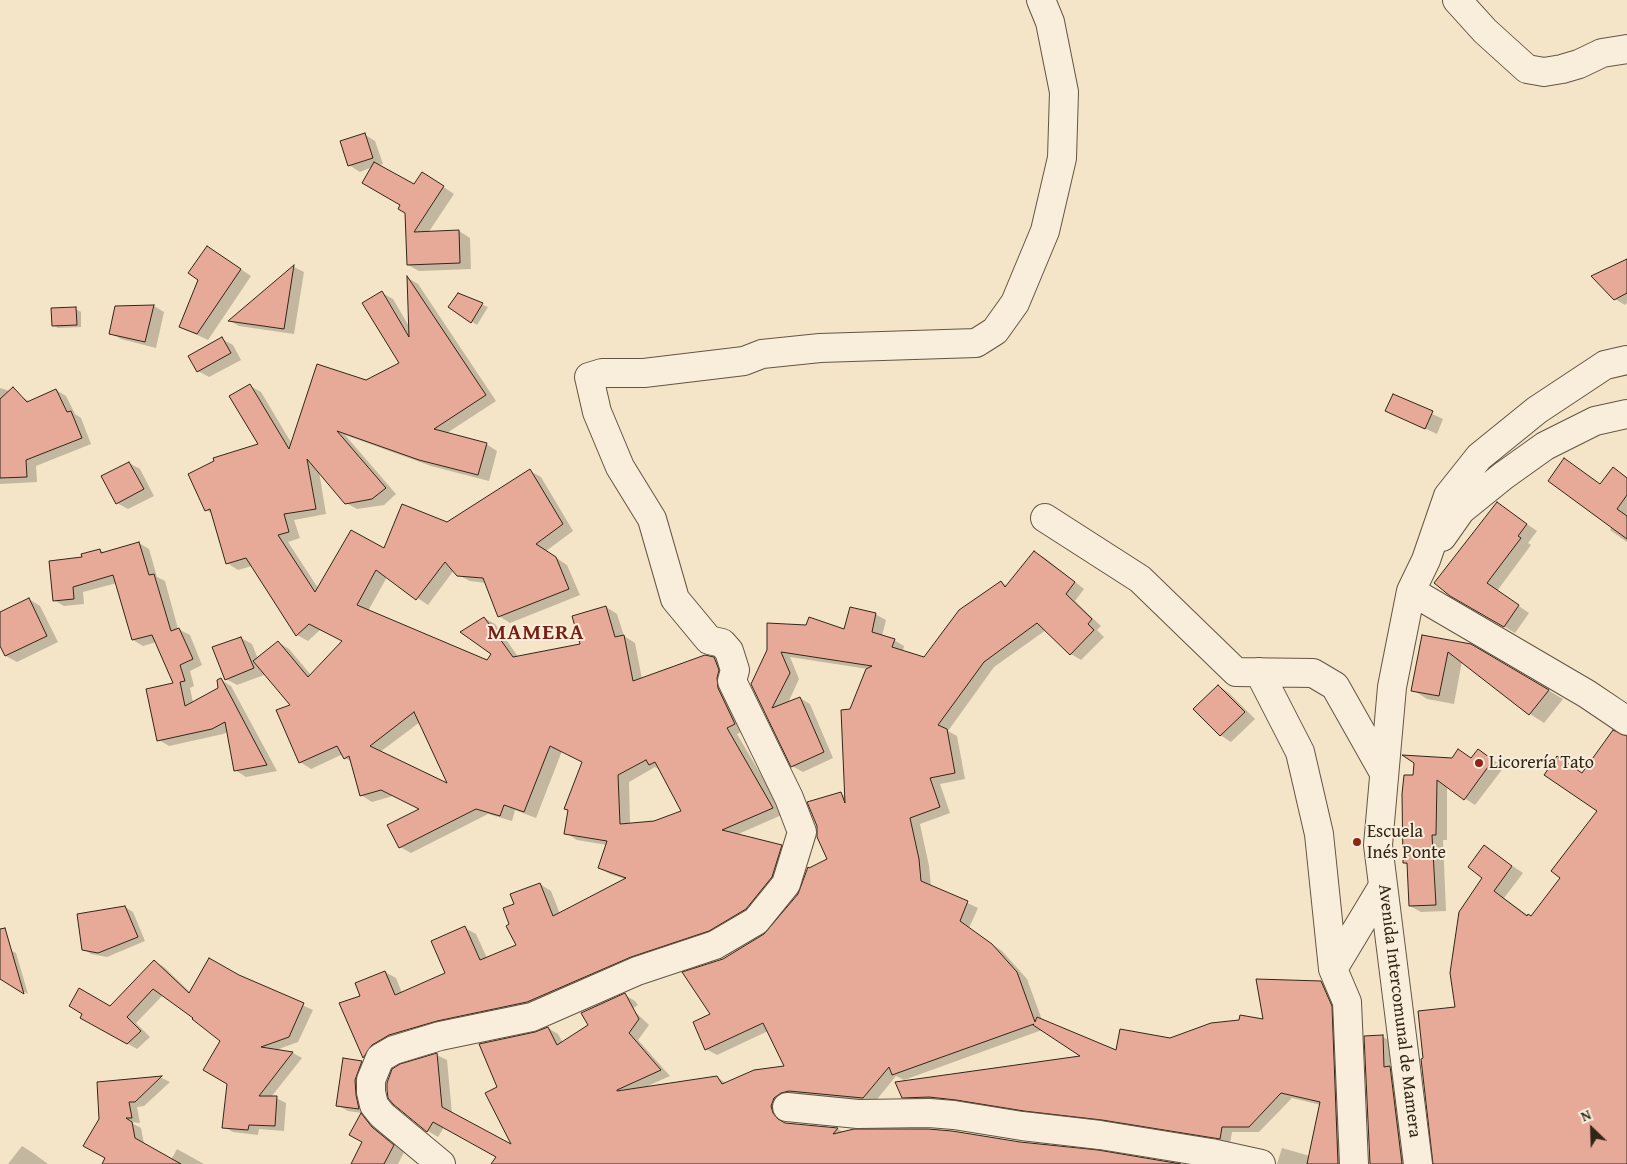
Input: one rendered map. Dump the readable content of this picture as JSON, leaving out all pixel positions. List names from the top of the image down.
{
  "streets": {
    "street": ["Avenida Intercomunal de Mamera"]
  },
  "districts": ["MAMERA"],
  "places": ["Licorería Tato", "Escuela Inés Ponte"],
  "north": "top left"
}
